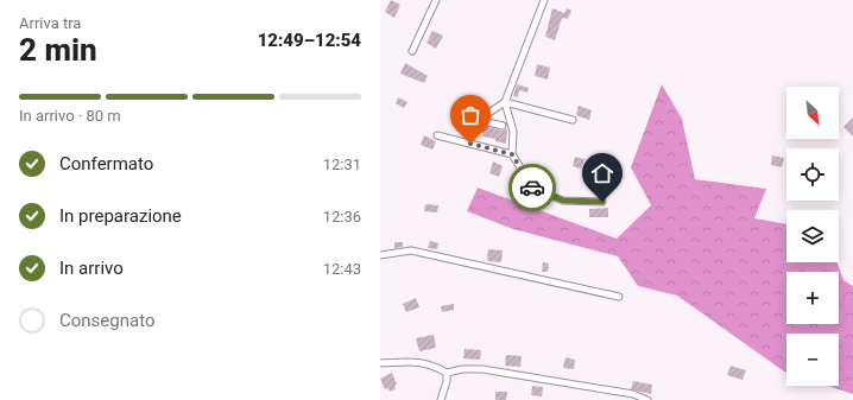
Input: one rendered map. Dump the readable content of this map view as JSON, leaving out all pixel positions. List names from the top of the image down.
{
  "north": "bottom right",
  "page": {
    "heading": ["2 min", "Arriva tra", "12:49–12:54"],
    "bar": "In arrivo · 80 m",
    "map_buttons": ["+", "−"],
    "list": [
      ["Confermato", "12:31"],
      ["In preparazione", "12:36"],
      ["In arrivo", "12:43"],
      "Consegnato"
    ]
  }
}
